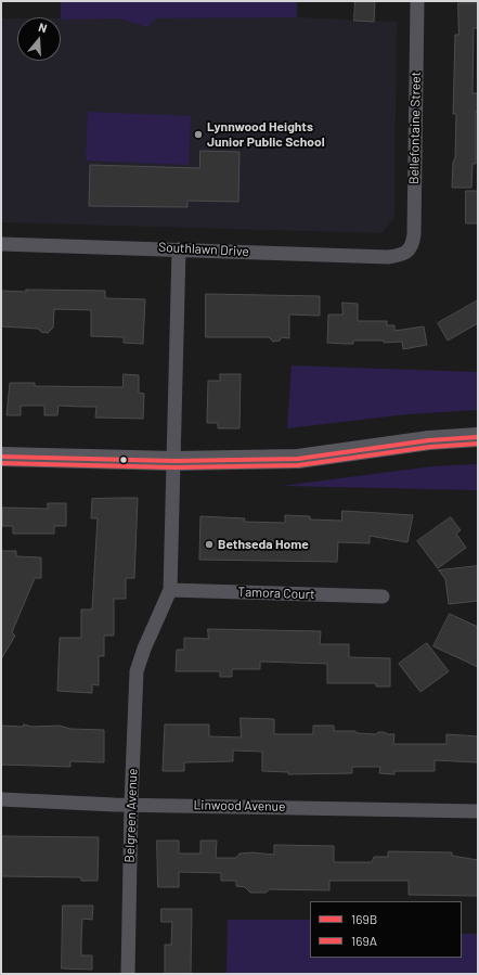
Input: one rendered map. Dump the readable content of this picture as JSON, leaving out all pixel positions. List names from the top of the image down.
{
  "streets": {
    "street": [
      "Bellefontaine Street",
      "Southlawn Drive",
      "Tamora Court",
      "Linwood Avenue",
      "Belgreen Avenue"
    ]
  },
  "crossings": [
    ["Bellefontaine Street", "Southlawn Drive"],
    ["Southlawn Drive", "Belgreen Avenue"],
    ["Tamora Court", "Belgreen Avenue"],
    ["Linwood Avenue", "Belgreen Avenue"]
  ],
  "places": ["Lynnwood Heights Junior Public School", "Bethseda Home"],
  "lines": ["transit line 169B", "transit line 169A"],
  "legend": ["169B", "169A"],
  "north": "top"
}
